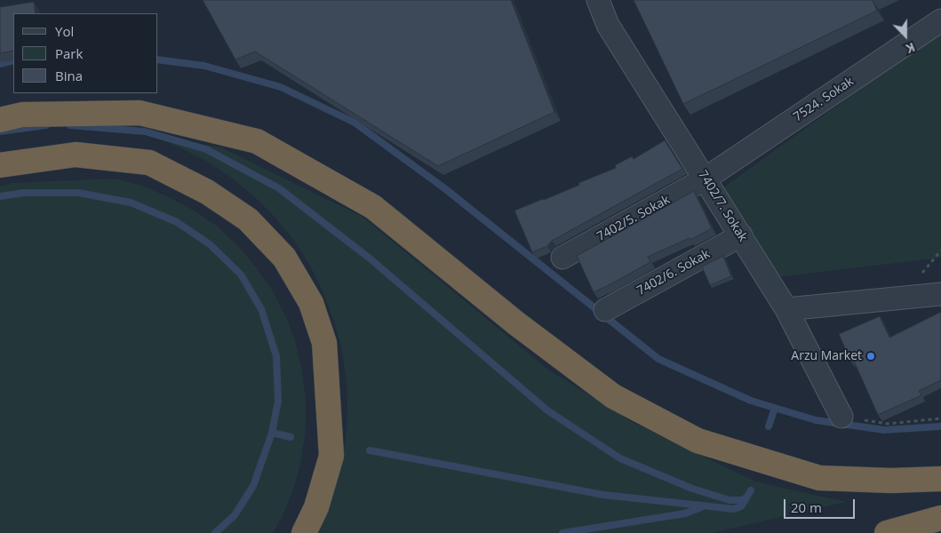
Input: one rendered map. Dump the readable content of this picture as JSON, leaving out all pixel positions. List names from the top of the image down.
{
  "streets": {
    "street": [
      "7524. Sokak",
      "7402/7. Sokak",
      "7402/5. Sokak",
      "7402/6. Sokak"
    ]
  },
  "crossings": [
    ["7524. Sokak", "7402/7. Sokak"],
    ["7524. Sokak", "7402/5. Sokak"],
    ["7402/7. Sokak", "7402/5. Sokak"],
    ["7402/7. Sokak", "7402/6. Sokak"]
  ],
  "places": ["Arzu Market"],
  "legend": ["Yol", "Park", "Bina"],
  "scale_bar": "20 m",
  "north": "bottom"
}
